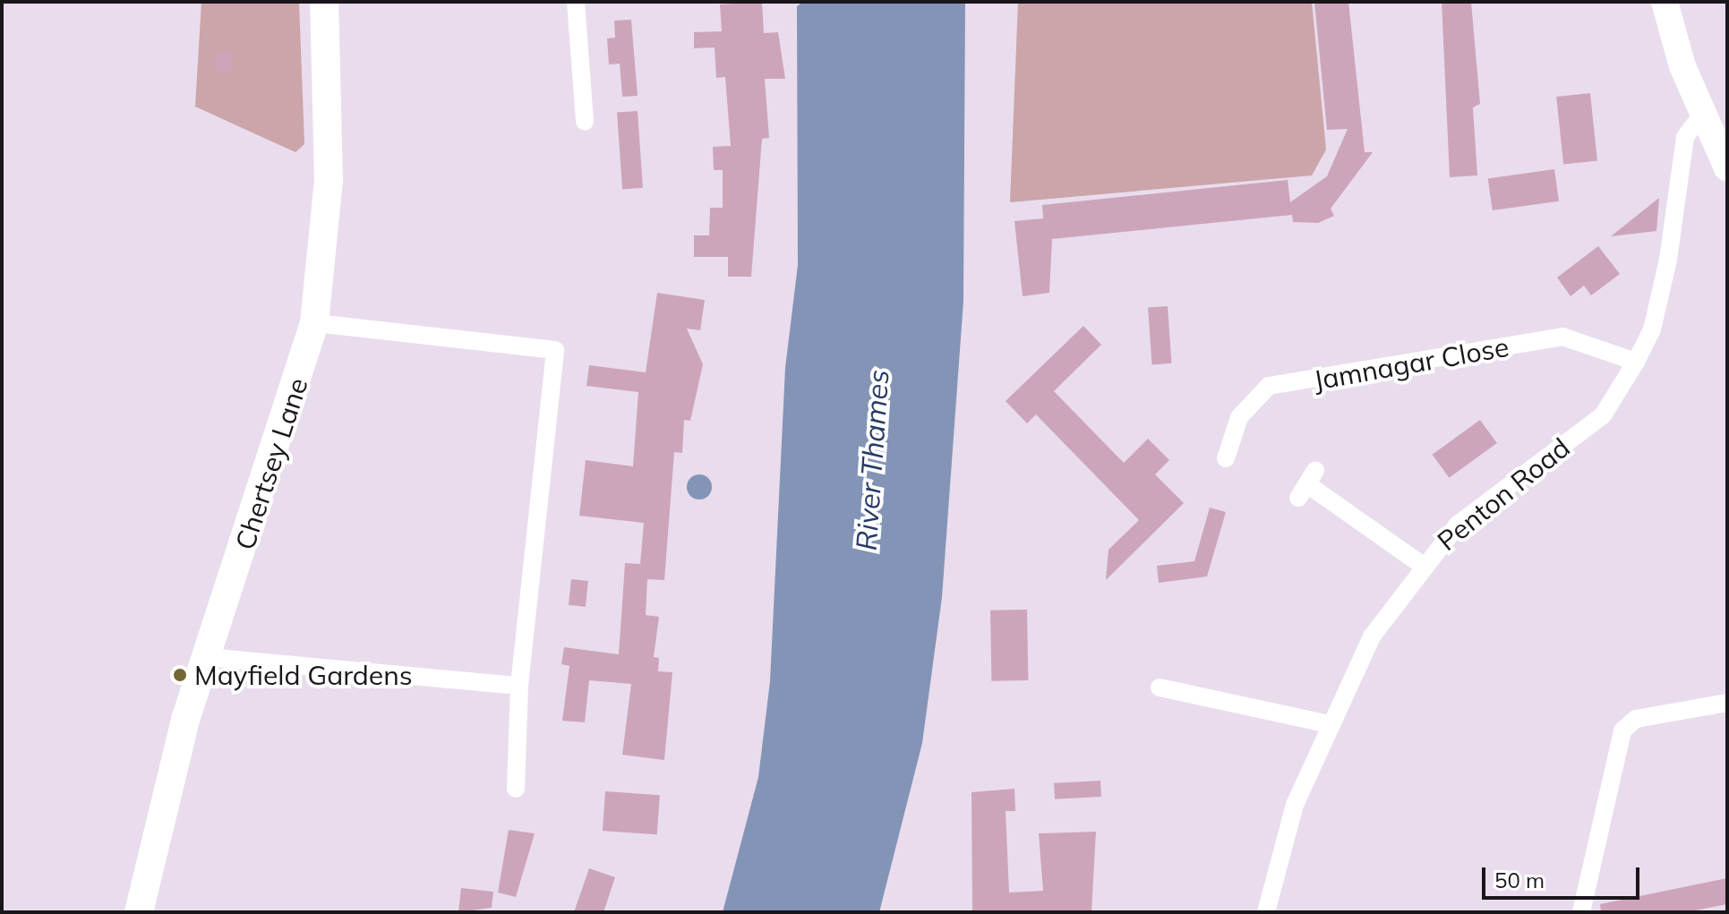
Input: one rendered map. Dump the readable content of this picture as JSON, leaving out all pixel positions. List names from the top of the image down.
{
  "streets": {
    "main road": ["Chertsey Lane"],
    "street": ["Jamnagar Close", "Penton Road"]
  },
  "crossings": [
    ["Jamnagar Close", "Penton Road"]
  ],
  "water": ["River Thames"],
  "places": ["Mayfield Gardens"],
  "scale_bar": "50 m"
}
